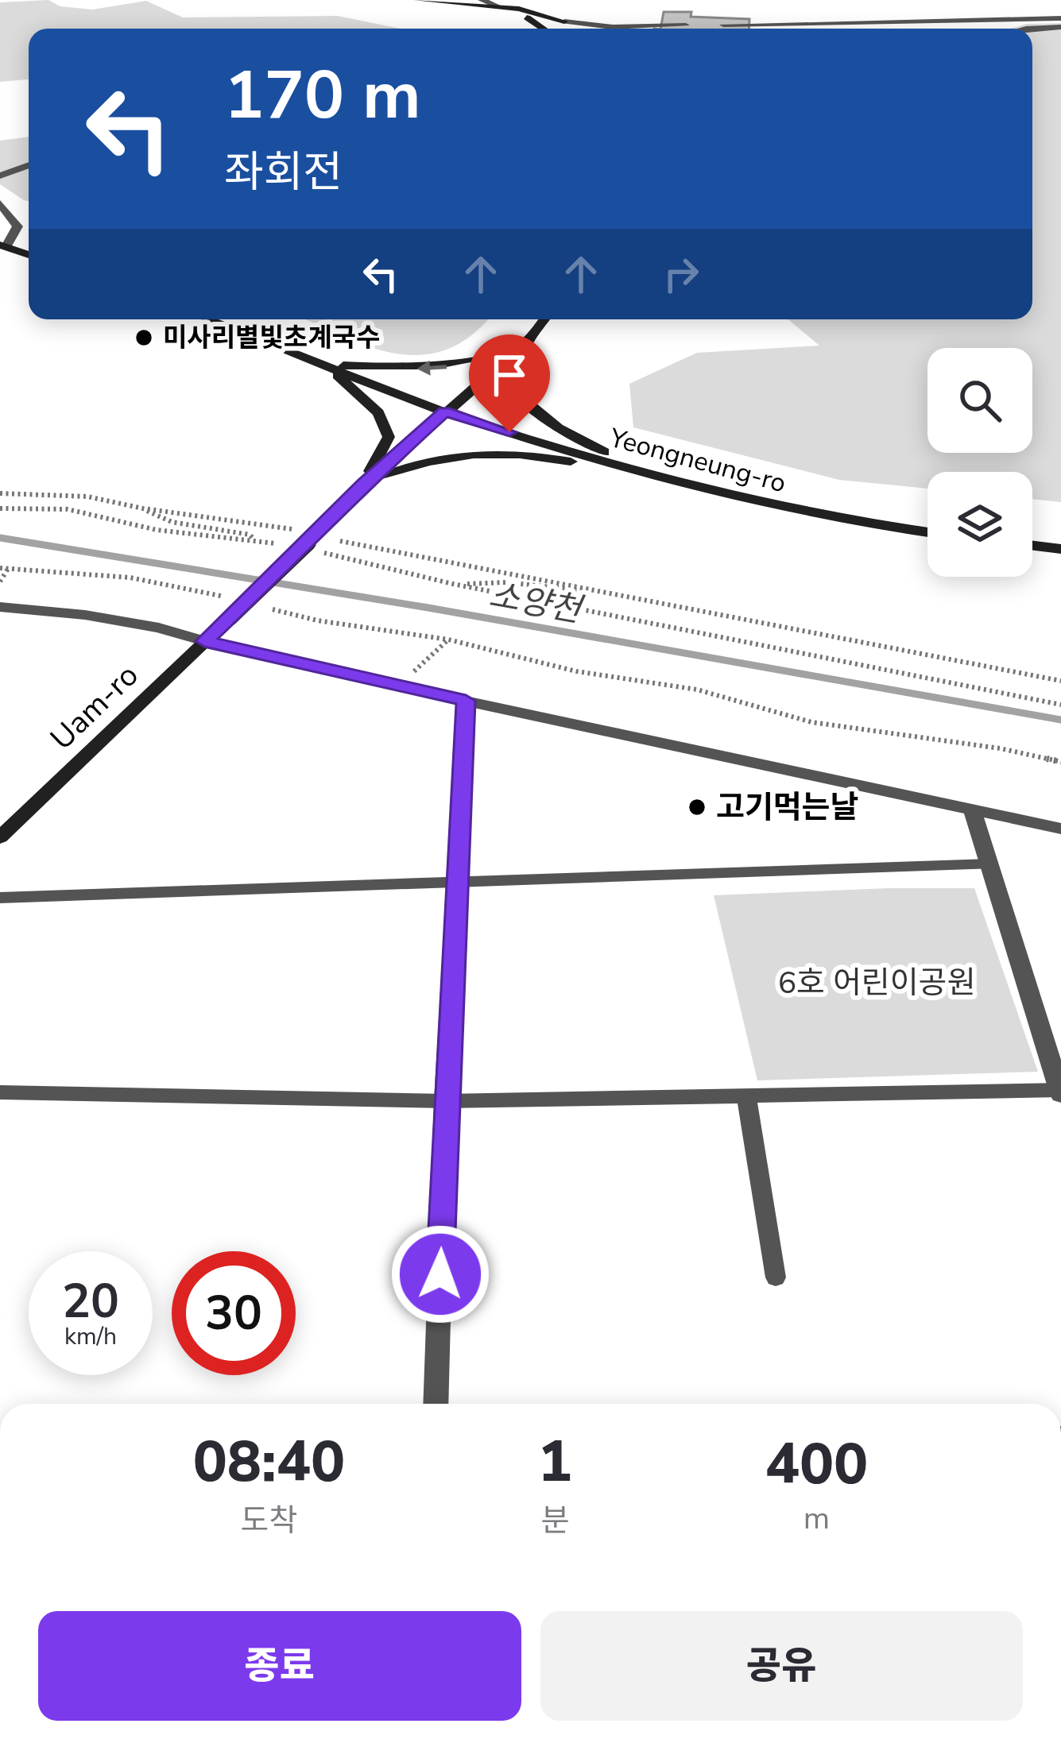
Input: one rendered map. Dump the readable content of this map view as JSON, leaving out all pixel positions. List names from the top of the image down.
{
  "streets": {
    "street": ["Yeongneung-ro", "Uam-ro"]
  },
  "water": ["소양천"],
  "parks": ["6호 어린이공원"],
  "places": ["미사리별빛초계국수", "고기먹는날"],
  "page": {
    "turn": ["170 m", "좌회전"],
    "speed": "20 km/h",
    "limit": "30",
    "eta": [
      "08:40",
      "도착",
      "1",
      "분",
      "400",
      "m"
    ],
    "buttons": ["종료", "공유"]
  }
}
